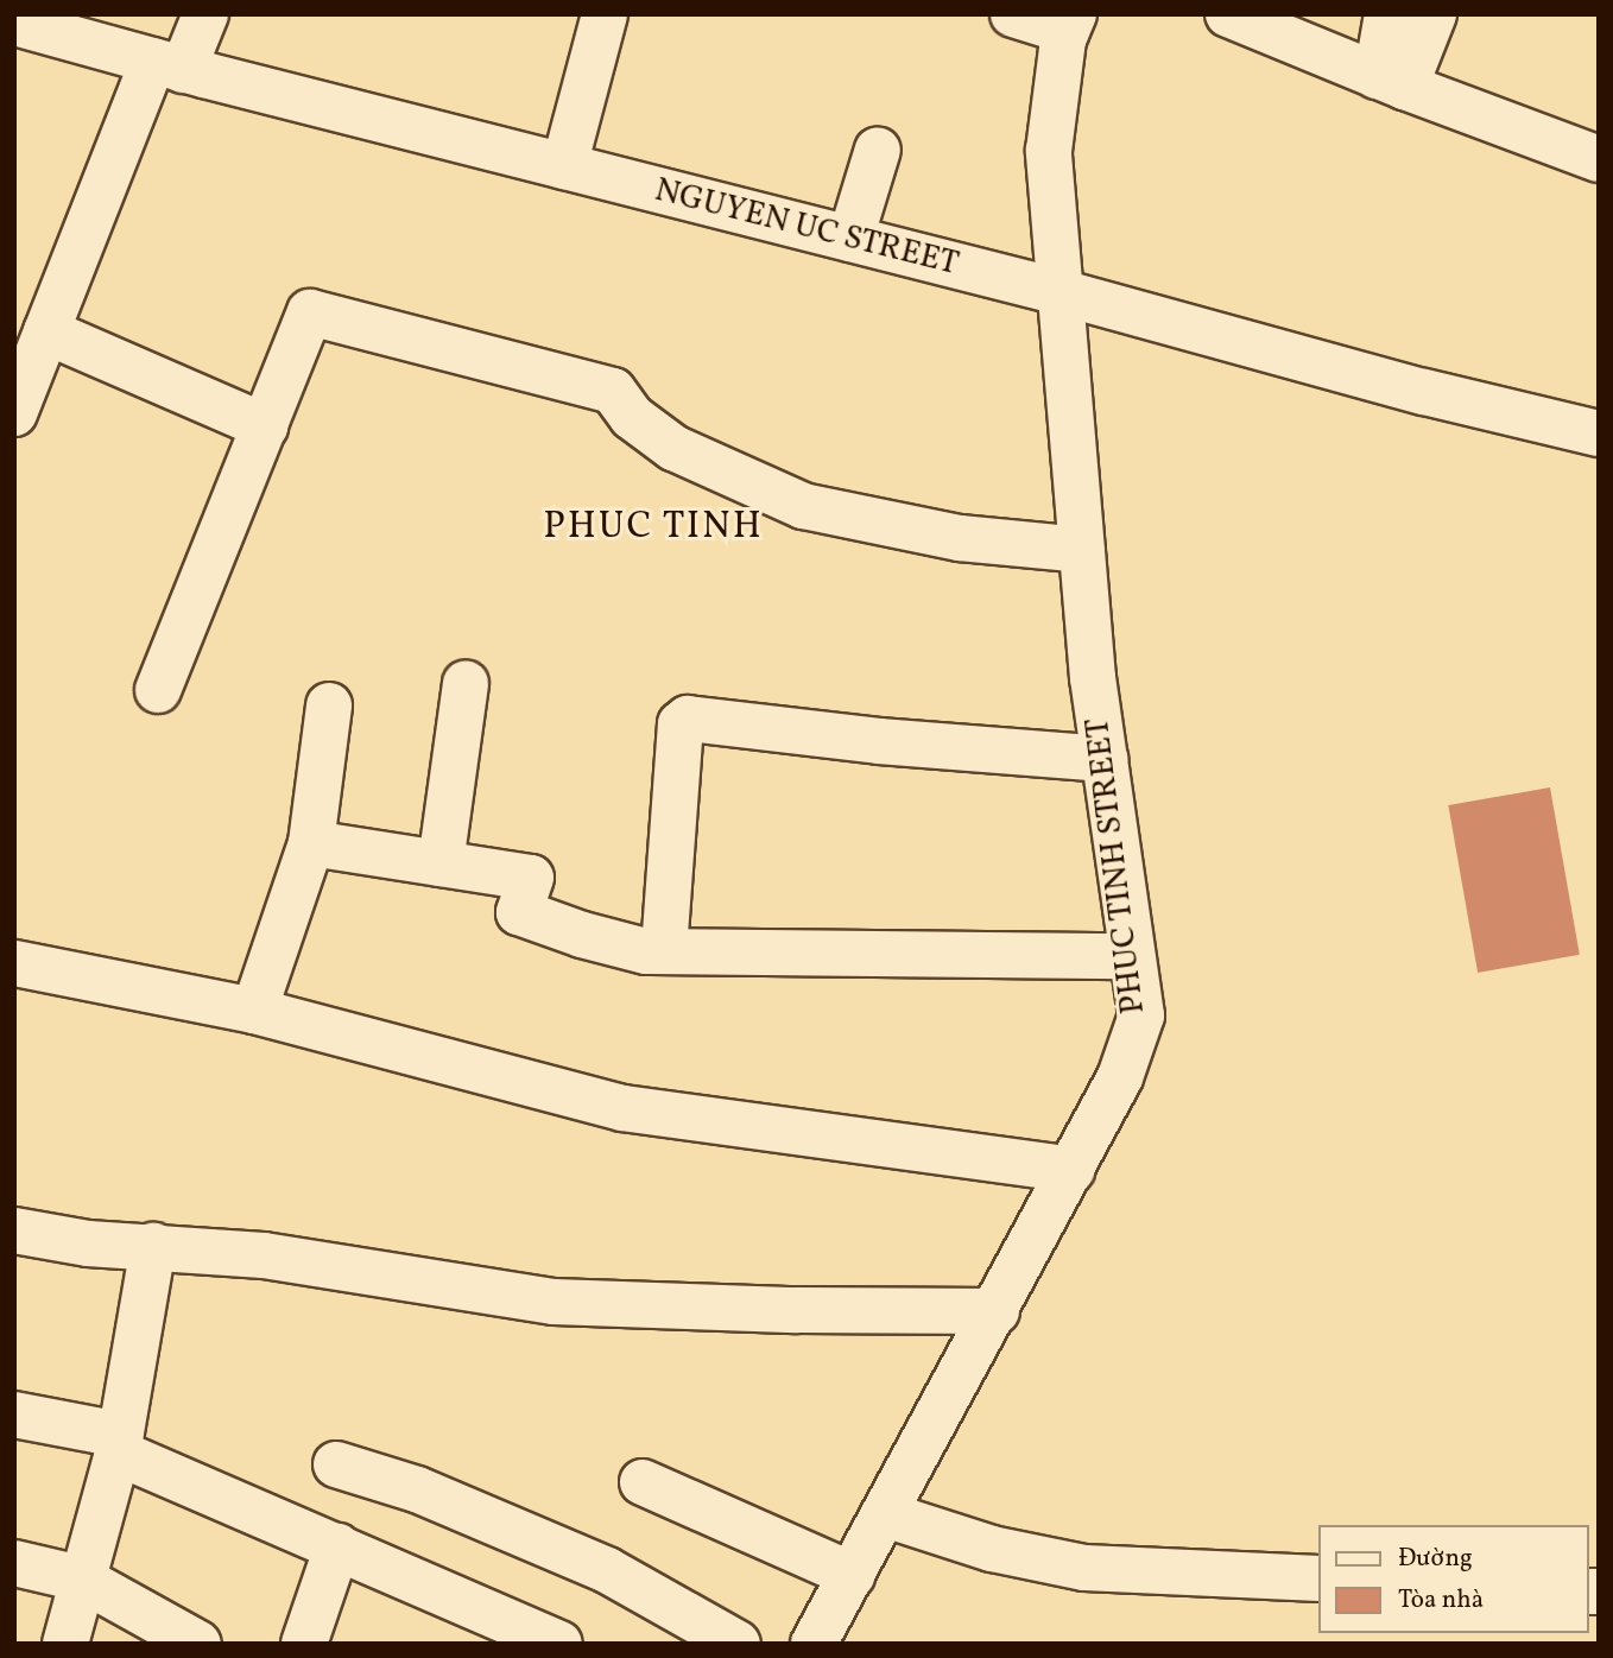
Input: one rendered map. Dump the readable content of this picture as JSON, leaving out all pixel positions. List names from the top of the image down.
{
  "streets": {
    "street": ["NGUYEN UC STREET", "PHUC TINH STREET"]
  },
  "crossings": [
    ["NGUYEN UC STREET", "PHUC TINH STREET"]
  ],
  "districts": ["PHUC TINH"],
  "legend": ["Đường", "Tòa nhà"]
}
